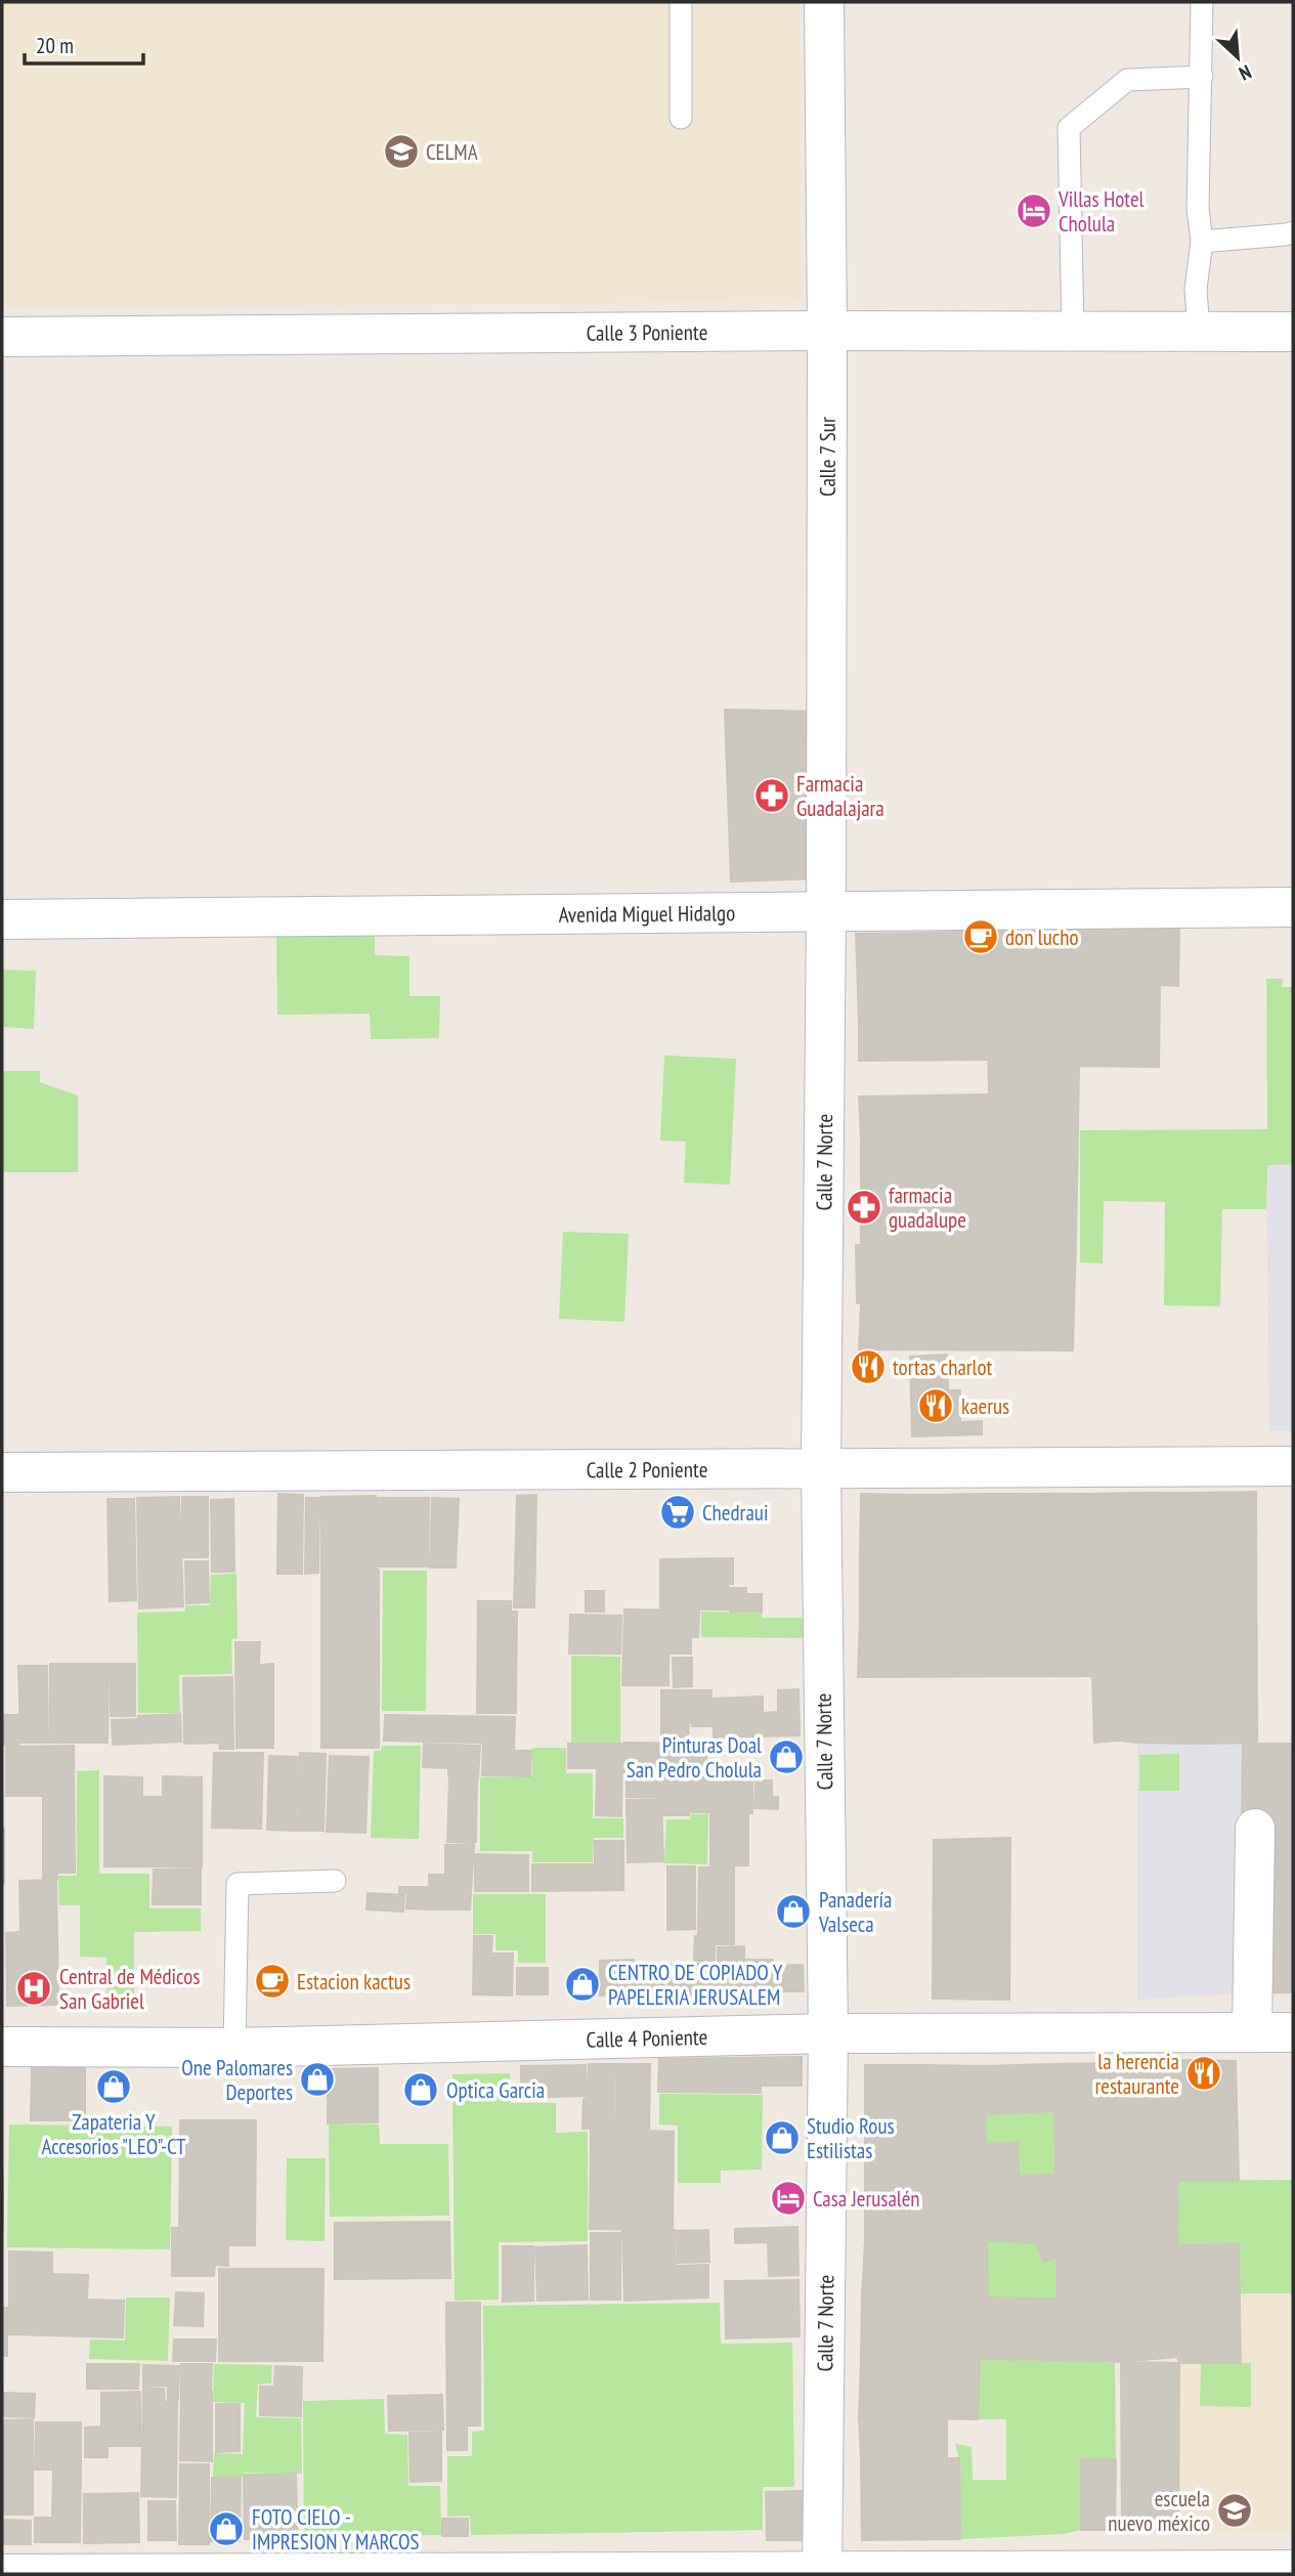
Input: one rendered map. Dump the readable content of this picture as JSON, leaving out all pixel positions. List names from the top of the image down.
{
  "streets": {
    "street": [
      "Calle 3 Poniente",
      "Calle 7 Sur",
      "Avenida Miguel Hidalgo",
      "Calle 7 Norte",
      "Calle 2 Poniente",
      "Calle 4 Poniente"
    ]
  },
  "crossings": [
    ["Calle 3 Poniente", "Calle 7 Sur"],
    ["Calle 7 Sur", "Avenida Miguel Hidalgo"],
    ["Calle 7 Sur", "Calle 7 Norte"],
    ["Avenida Miguel Hidalgo", "Calle 7 Norte"],
    ["Calle 7 Norte", "Calle 2 Poniente"],
    ["Calle 7 Norte", "Calle 4 Poniente"]
  ],
  "places": {
    "school or university": ["CELMA", "escuela nuevo méxico"],
    "hotel": ["Villas Hotel Cholula", "Casa Jerusalén"],
    "pharmacy": ["Farmacia Guadalajara", "farmacia guadalupe"],
    "cafe": ["don lucho", "Estacion kactus"],
    "restaurant": ["tortas charlot", "kaerus", "la herencia restaurante"],
    "supermarket": ["Chedraui"],
    "shop": [
      "Pinturas Doal San Pedro Cholula",
      "Panadería Valseca",
      "CENTRO DE COPIADO Y PAPELERIA JERUSALEM",
      "One Palomares Deportes",
      "Zapateria Y Accesorios \"LEO\"-CT",
      "Optica Garcia",
      "Studio Rous Estilistas",
      "FOTO CIELO - IMPRESION Y MARCOS"
    ],
    "hospital": ["Central de Médicos San Gabriel"]
  },
  "scale_bar": "20 m",
  "north": "bottom right"
}
